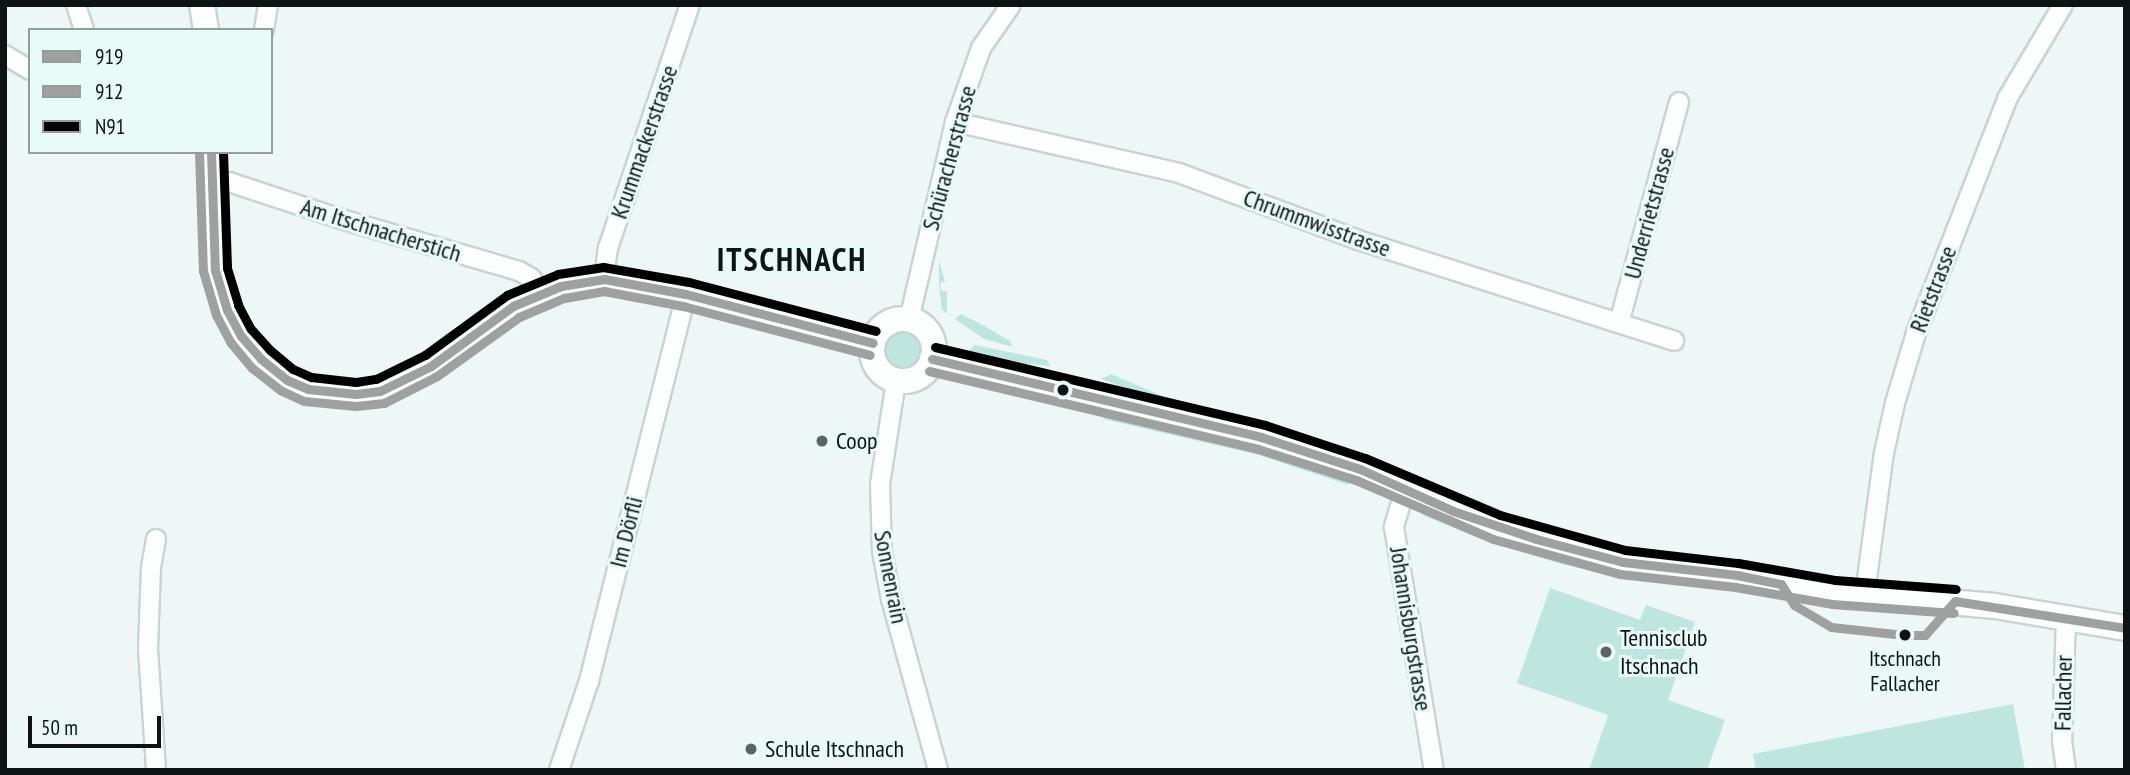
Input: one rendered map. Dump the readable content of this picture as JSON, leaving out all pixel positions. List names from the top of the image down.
{
  "streets": {
    "street": [
      "Krummackerstrasse",
      "Schüracherstrasse",
      "Underrietstrasse",
      "Chrummwisstrasse",
      "Am Itschnacherstich",
      "Rietstrasse",
      "Im Dörfli",
      "Sonnenrain",
      "Johannisburgstrasse",
      "Fallacher"
    ]
  },
  "crossings": [
    ["Schüracherstrasse", "Chrummwisstrasse"],
    ["Schüracherstrasse", "Sonnenrain"],
    ["Underrietstrasse", "Chrummwisstrasse"]
  ],
  "districts": ["ITSCHNACH"],
  "places": [
    "Coop",
    "Itschnach Fallacher",
    "Tennisclub Itschnach",
    "Schule Itschnach"
  ],
  "lines": ["transit line 919", "transit line 912", "transit line N91"],
  "legend": ["919", "912", "N91"],
  "scale_bar": "50 m"
}
